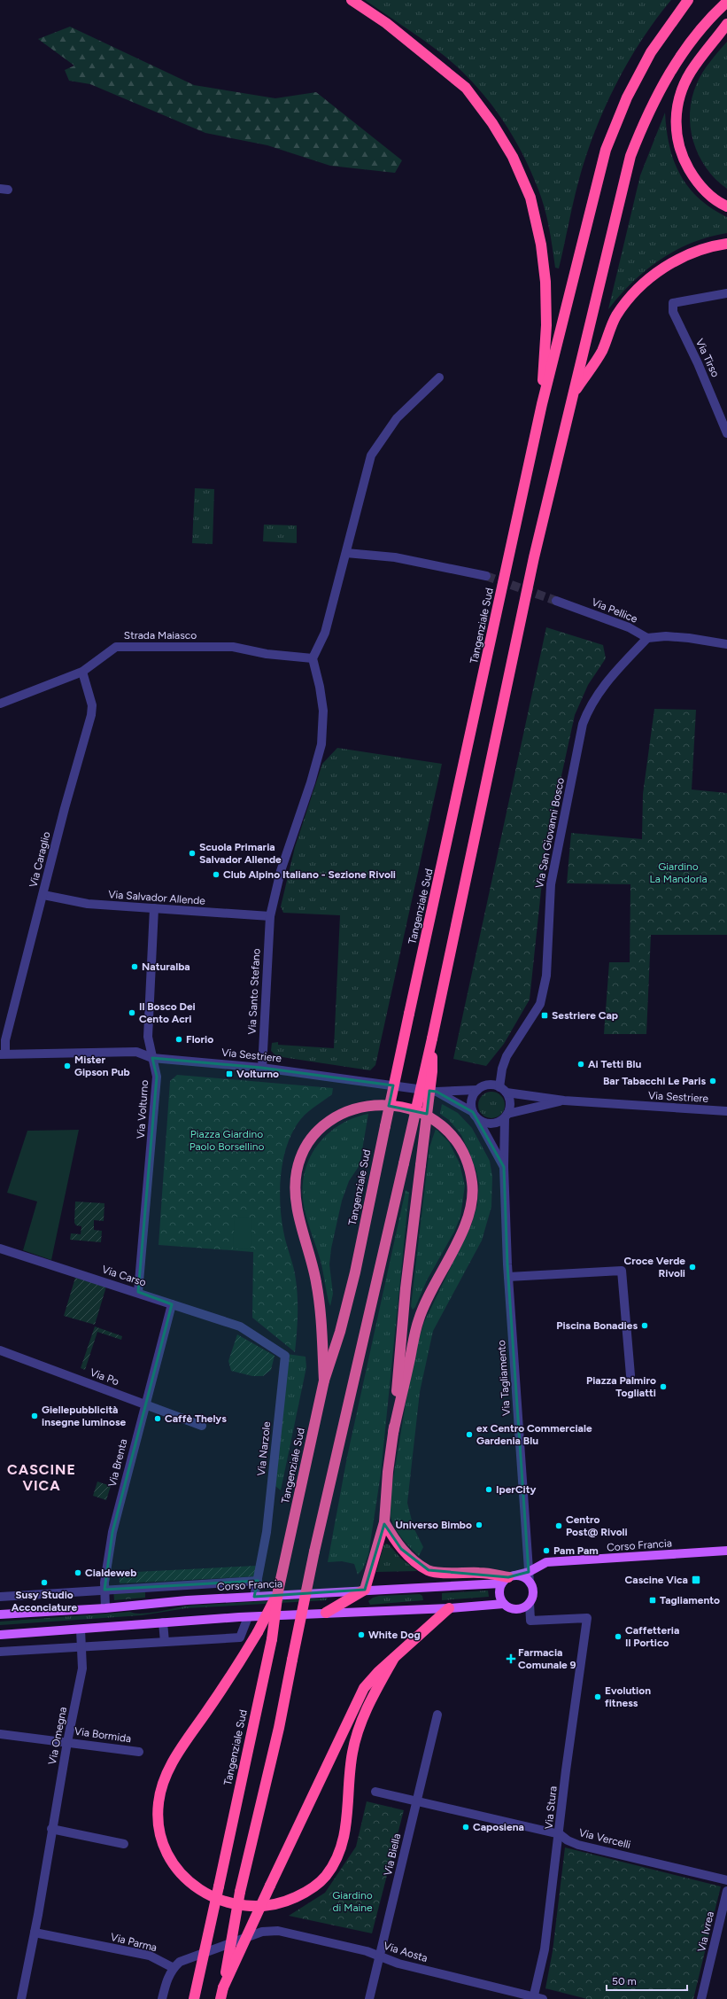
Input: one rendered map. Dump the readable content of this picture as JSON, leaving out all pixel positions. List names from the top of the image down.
{
  "streets": {
    "highway": ["Tangenziale Sud"],
    "main road": ["Corso Francia"],
    "street": [
      "Via Tirso",
      "Via Pellice",
      "Strada Maiasco",
      "Via San Giovanni Bosco",
      "Via Caraglio",
      "Via Salvador Allende",
      "Via Santo Stefano",
      "Via Sestriere",
      "Via Volturno",
      "Via Carso",
      "Via Po",
      "Via Tagliamento",
      "Via Narzole",
      "Via Brenta",
      "Via Bormida",
      "Via Omegna",
      "Via Stura",
      "Via Vercelli",
      "Via Biella",
      "Via Ivrea",
      "Via Parma",
      "Via Aosta"
    ]
  },
  "crossings": [
    ["Via Pellice", "Via San Giovanni Bosco"],
    ["Strada Maiasco", "Via Caraglio"],
    ["Via San Giovanni Bosco", "Via Sestriere"],
    ["Via San Giovanni Bosco", "Via Tagliamento"],
    ["Via Caraglio", "Via Salvador Allende"],
    ["Via Caraglio", "Via Sestriere"],
    ["Via Salvador Allende", "Via Santo Stefano"],
    ["Via Salvador Allende", "Via Volturno"],
    ["Via Santo Stefano", "Via Sestriere"],
    ["Via Sestriere", "Via Volturno"],
    ["Via Sestriere", "Via Tagliamento"],
    ["Via Volturno", "Via Carso"],
    ["Via Carso", "Via Narzole"],
    ["Via Carso", "Via Brenta"],
    ["Via Po", "Via Brenta"],
    ["Via Tagliamento", "Corso Francia"],
    ["Via Tagliamento", "Via Stura"],
    ["Via Narzole", "Corso Francia"],
    ["Via Brenta", "Corso Francia"],
    ["Corso Francia", "Via Stura"],
    ["Via Bormida", "Via Omegna"],
    ["Via Omegna", "Via Parma"],
    ["Via Stura", "Via Vercelli"],
    ["Via Stura", "Via Aosta"],
    ["Via Vercelli", "Via Biella"],
    ["Via Biella", "Via Aosta"],
    ["Via Parma", "Via Aosta"]
  ],
  "districts": ["CASCINE VICA"],
  "parks": ["Giardino La Mandorla", "Piazza Giardino Paolo Borsellino", "Giardino di Maine"],
  "places": {
    "other": [
      "Scuola Primaria Salvador Allende",
      "Club Alpino Italiano - Sezione Rivoli",
      "Naturalba",
      "Il Bosco Dei Cento Acri",
      "Florio",
      "Ai Tetti Blu",
      "Mister Gipson Pub",
      "Bar Tabacchi Le Paris",
      "Croce Verde Rivoli",
      "Piscina Bonadies",
      "Piazza Palmiro Togliatti",
      "Giellepubblicità insegne luminose",
      "Caffè Thelys",
      "ex Centro Commerciale Gardenia Blu",
      "IperCity",
      "Universo Bimbo",
      "Centro Post@ Rivoli",
      "Pam Pam",
      "Cialdeweb",
      "Susy Studio Acconciature",
      "White Dog",
      "Caffetteria Il Portico",
      "Evolution fitness",
      "Caposiena"
    ],
    "transit": [
      "Sestriere Cap",
      "Volturno",
      "Cascine Vica",
      "Tagliamento"
    ],
    "health": ["Farmacia Comunale 9"]
  },
  "scale_bar": "50 m"
}
